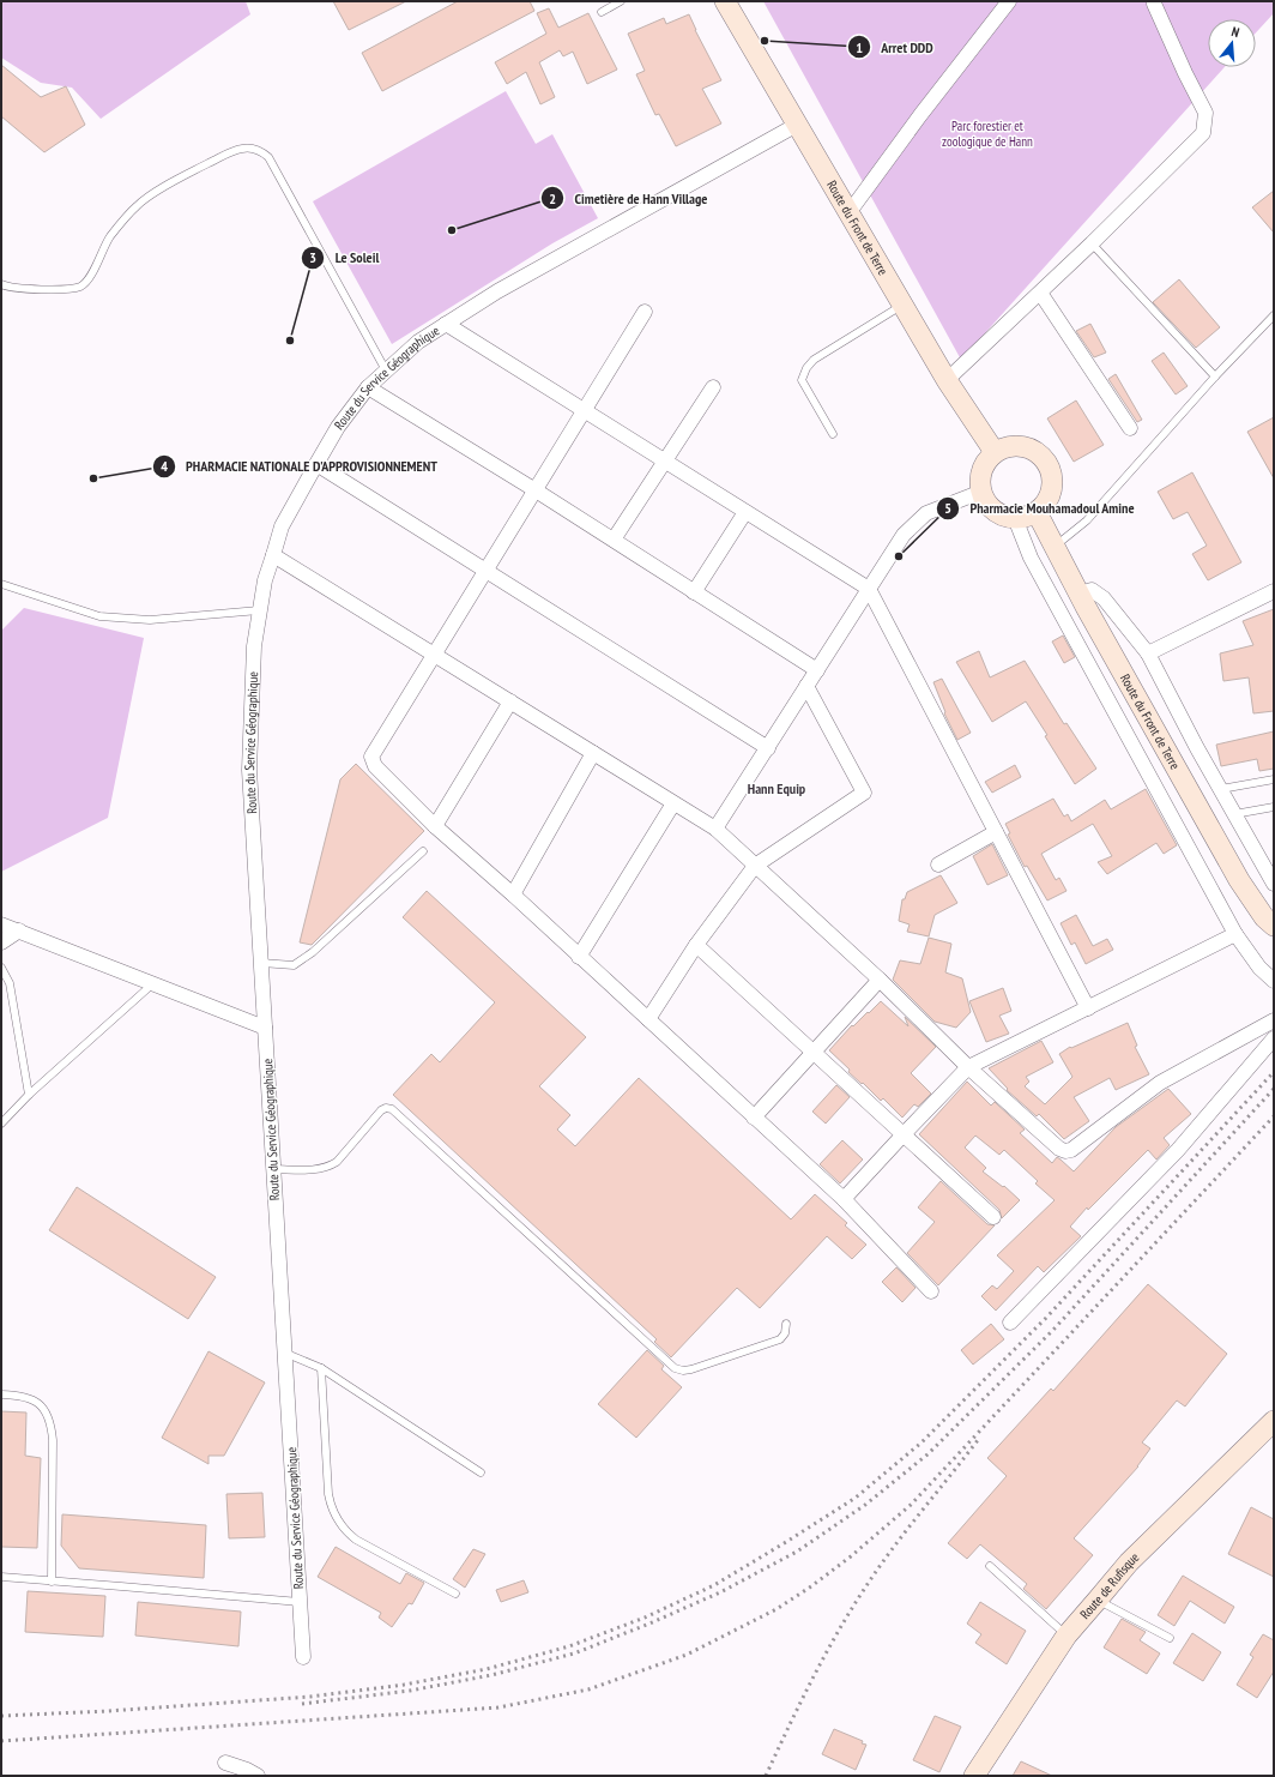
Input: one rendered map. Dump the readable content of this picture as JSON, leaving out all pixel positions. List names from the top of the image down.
{
  "streets": {
    "main road": ["Route du Front de Terre", "Route de Rufisque"],
    "street": ["Route du Service Géographique"]
  },
  "crossings": [
    ["Route du Front de Terre", "Route du Service Géographique"]
  ],
  "districts": ["Hann Equip"],
  "parks": ["Parc forestier et zoologique de Hann"],
  "places": [
    "Arret DDD",
    "Cimetière de Hann Village",
    "Le Soleil",
    "PHARMACIE NATIONALE D'APPROVISIONNEMENT",
    "Pharmacie Mouhamadoul Amine"
  ],
  "north": "top"
}
